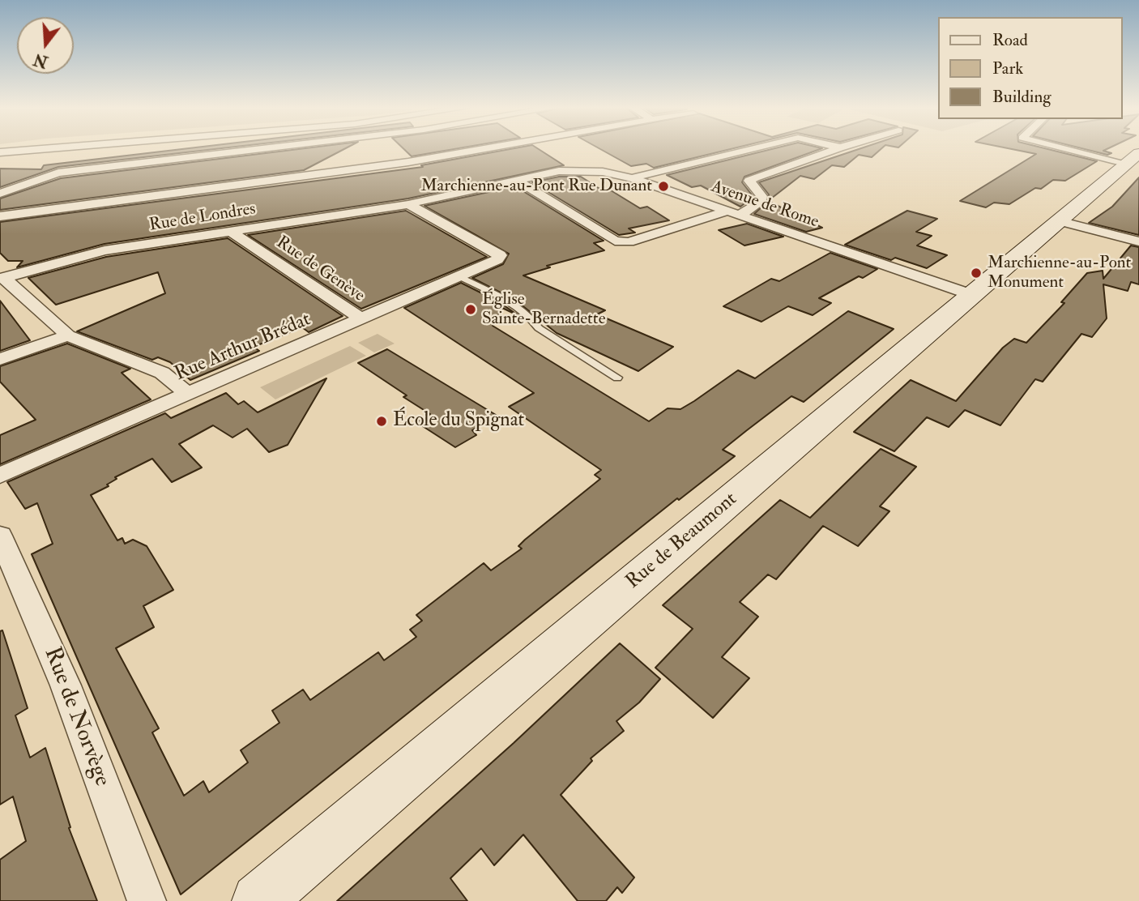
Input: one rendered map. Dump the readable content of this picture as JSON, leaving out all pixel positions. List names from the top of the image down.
{
  "streets": {
    "main road": ["Rue de Beaumont"],
    "street": [
      "Avenue de Rome",
      "Rue de Londres",
      "Rue de Genève",
      "Rue Arthur Brédat",
      "Rue de Norvège"
    ]
  },
  "crossings": [
    ["Avenue de Rome", "Rue de Londres"],
    ["Avenue de Rome", "Rue Arthur Brédat"],
    ["Avenue de Rome", "Rue de Beaumont"],
    ["Rue de Londres", "Rue de Genève"],
    ["Rue de Londres", "Rue Arthur Brédat"],
    ["Rue de Genève", "Rue Arthur Brédat"]
  ],
  "places": [
    "Marchienne-au-Pont Rue Dunant",
    "Marchienne-au-Pont Monument",
    "Église Sainte-Bernadette",
    "École du Spignat"
  ],
  "legend": ["Road", "Park", "Building"],
  "north": "bottom"
}
